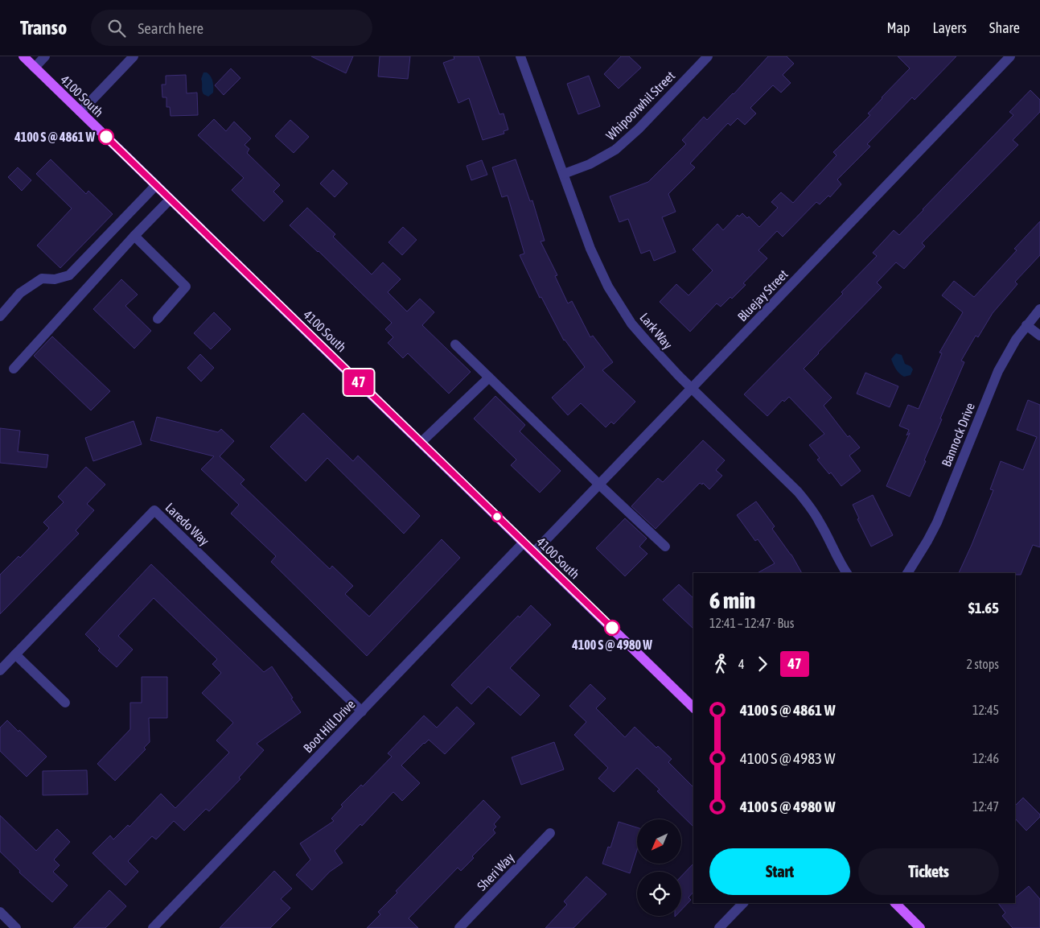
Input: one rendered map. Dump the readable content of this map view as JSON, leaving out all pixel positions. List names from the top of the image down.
{
  "streets": {
    "main road": ["4100 South"],
    "street": [
      "Whipoorwhil Street",
      "Bluejay Street",
      "Lark Way",
      "Bannock Drive",
      "Laredo Way",
      "Boot Hill Drive",
      "Sheri Way"
    ]
  },
  "crossings": [
    ["4100 South", "Bluejay Street"],
    ["4100 South", "Boot Hill Drive"],
    ["Whipoorwhil Street", "Lark Way"],
    ["Bluejay Street", "Lark Way"],
    ["Laredo Way", "Boot Hill Drive"]
  ],
  "places": ["4100 S @ 4861 W", "4100 S @ 4980 W"],
  "lines": ["bus line 47"],
  "north": "bottom left",
  "page": {
    "header": "Transo",
    "search": "Search here",
    "nav": ["Map", "Layers", "Share"],
    "on_map": "47",
    "heading": ["6 min", "12:41 – 12:47 · Bus", "$1.65"],
    "legs": ["4", "47", "2 stops"],
    "list": [
      {
        "name": "4100 S @ 4861 W",
        "value": "12:45"
      },
      {
        "name": "4100 S @ 4983 W",
        "value": "12:46"
      },
      {
        "name": "4100 S @ 4980 W",
        "value": "12:47"
      }
    ],
    "buttons": ["Start", "Tickets"]
  }
}
